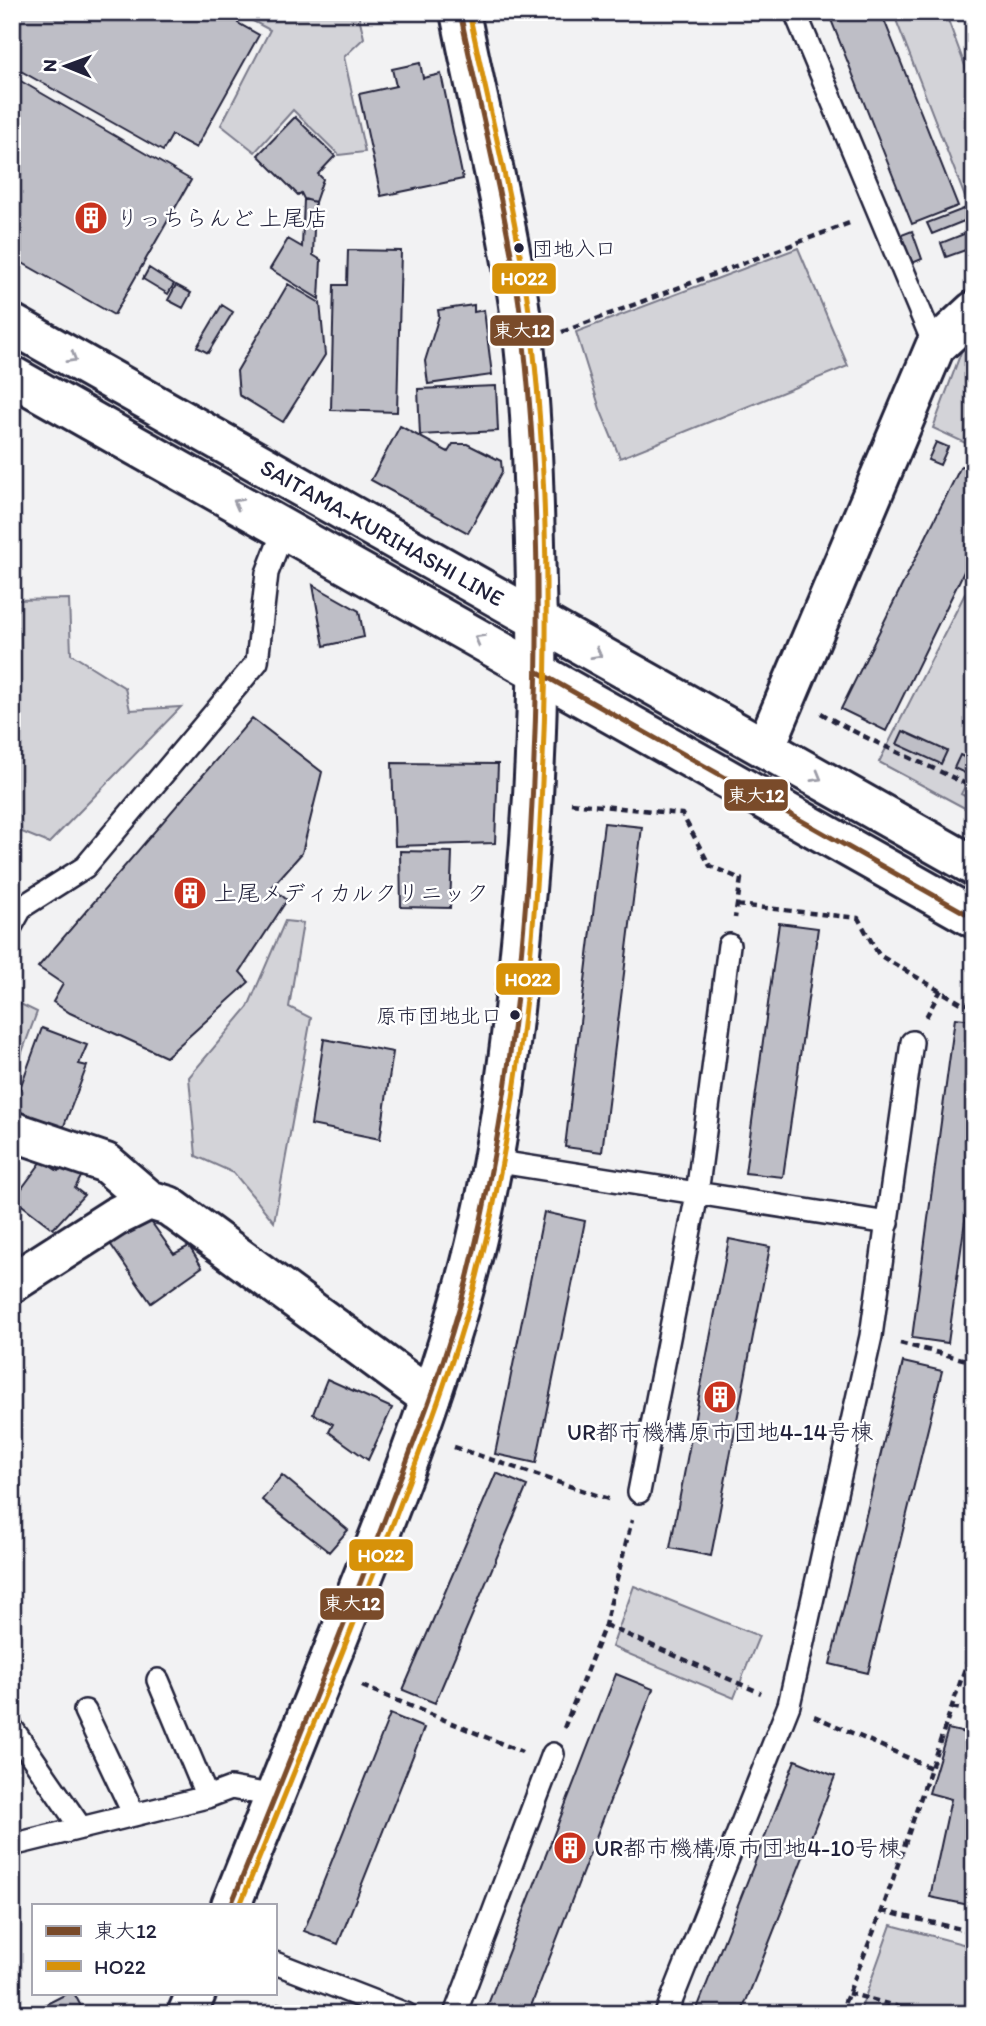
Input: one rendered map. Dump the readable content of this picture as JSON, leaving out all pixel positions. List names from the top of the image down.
{
  "streets": {
    "street": ["SAITAMA-KURIHASHI LINE"]
  },
  "places": {
    "building": [
      "りっちらんど 上尾店",
      "上尾メディカルクリニック",
      "UR都市機構原市団地4-14号棟",
      "UR都市機構原市団地4-10号棟"
    ],
    "other": ["団地入口", "原市団地北口"]
  },
  "lines": ["transit line 東大12", "transit line HO22"],
  "legend": ["東大12", "HO22"],
  "north": "left"
}
